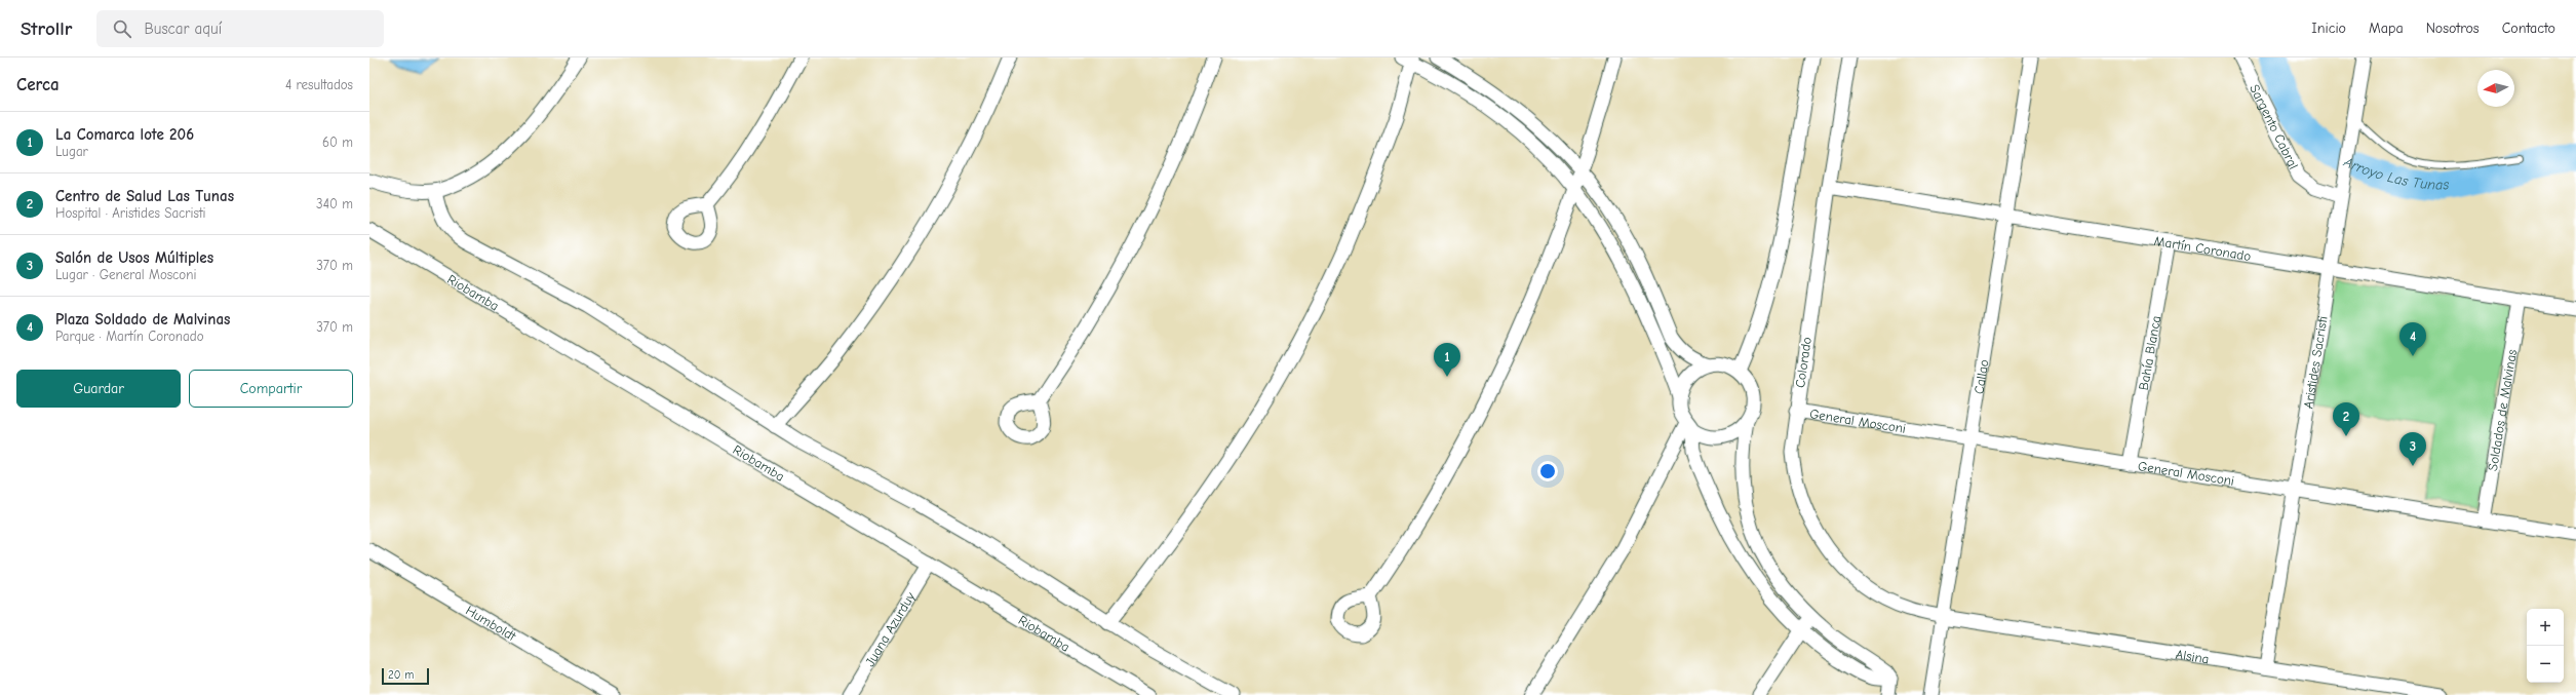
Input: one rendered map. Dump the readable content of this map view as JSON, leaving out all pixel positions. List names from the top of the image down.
{
  "streets": {
    "street": [
      "Sargento Cabral",
      "Martín Coronado",
      "Riobamba",
      "Bahía Blanca",
      "Colorado",
      "Aristides Sacristi",
      "Callao",
      "Soldados de Malvinas",
      "General Mosconi",
      "Humboldt",
      "Juana Azurduy",
      "Alsina"
    ]
  },
  "crossings": [
    ["Sargento Cabral", "Aristides Sacristi"],
    ["Martín Coronado", "Bahía Blanca"],
    ["Martín Coronado", "Colorado"],
    ["Martín Coronado", "Aristides Sacristi"],
    ["Martín Coronado", "Callao"],
    ["Martín Coronado", "Soldados de Malvinas"],
    ["Riobamba", "Juana Azurduy"],
    ["Bahía Blanca", "General Mosconi"],
    ["Colorado", "Callao"],
    ["Colorado", "General Mosconi"],
    ["Colorado", "Alsina"],
    ["Aristides Sacristi", "General Mosconi"],
    ["Aristides Sacristi", "Alsina"],
    ["Callao", "General Mosconi"],
    ["Callao", "Alsina"],
    ["Soldados de Malvinas", "General Mosconi"]
  ],
  "water": ["Arroyo Las Tunas"],
  "scale_bar": "20 m",
  "north": "left",
  "page": {
    "header": "Strollr",
    "search": "Buscar aquí",
    "nav": [
      "Inicio",
      "Mapa",
      "Nosotros",
      "Contacto"
    ],
    "heading": ["Cerca", "4 resultados"],
    "list": [
      {
        "mark": "1",
        "name": "La Comarca lote 206",
        "note": "Lugar",
        "value": "60 m"
      },
      {
        "mark": "2",
        "name": "Centro de Salud Las Tunas",
        "note": "Hospital · Aristides Sacristi",
        "value": "340 m"
      },
      {
        "mark": "3",
        "name": "Salón de Usos Múltiples",
        "note": "Lugar · General Mosconi",
        "value": "370 m"
      },
      {
        "mark": "4",
        "name": "Plaza Soldado de Malvinas",
        "note": "Parque · Martín Coronado",
        "value": "370 m"
      }
    ],
    "pins": [
      "4",
      "1",
      "2",
      "3"
    ],
    "buttons": ["Guardar", "Compartir"],
    "map_buttons": ["+", "−"],
    "scale": "20 m"
  }
}
